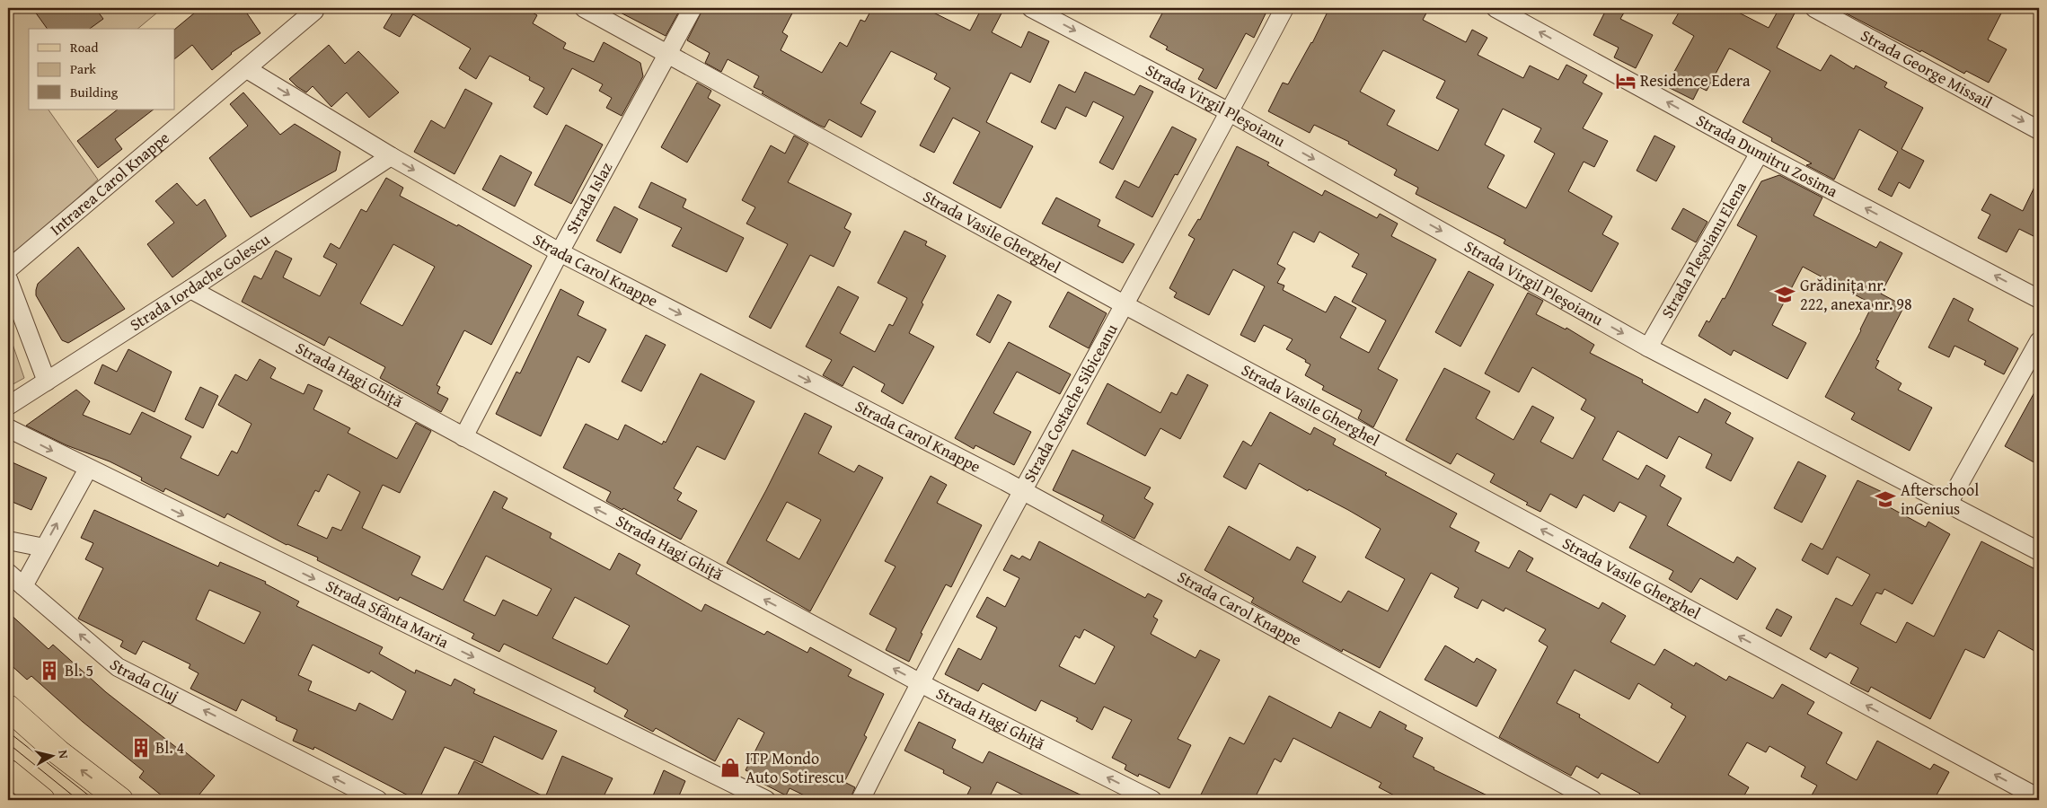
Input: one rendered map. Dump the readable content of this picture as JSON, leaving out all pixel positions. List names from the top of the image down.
{
  "streets": {
    "street": [
      "Strada George Missail",
      "Strada Virgil Pleșoianu",
      "Strada Dumitru Zosima",
      "Intrarea Carol Knappe",
      "Strada Islaz",
      "Strada Vasile Gherghel",
      "Strada Pleșoianu Elena",
      "Strada Carol Knappe",
      "Strada Iordache Golescu",
      "Strada Hagi Ghiță",
      "Strada Costache Sibiceanu",
      "Strada Sfânta Maria",
      "Strada Cluj"
    ]
  },
  "crossings": [
    ["Strada Virgil Pleșoianu", "Strada Pleșoianu Elena"],
    ["Strada Virgil Pleșoianu", "Strada Costache Sibiceanu"],
    ["Strada Dumitru Zosima", "Strada Pleșoianu Elena"],
    ["Intrarea Carol Knappe", "Strada Carol Knappe"],
    ["Strada Islaz", "Strada Vasile Gherghel"],
    ["Strada Islaz", "Strada Carol Knappe"],
    ["Strada Islaz", "Strada Hagi Ghiță"],
    ["Strada Vasile Gherghel", "Strada Costache Sibiceanu"],
    ["Strada Carol Knappe", "Strada Iordache Golescu"],
    ["Strada Carol Knappe", "Strada Costache Sibiceanu"],
    ["Strada Iordache Golescu", "Strada Hagi Ghiță"],
    ["Strada Hagi Ghiță", "Strada Costache Sibiceanu"]
  ],
  "one_way": [
    "Strada George Missail",
    "Strada Virgil Pleșoianu",
    "Strada Dumitru Zosima",
    "Strada Vasile Gherghel",
    "Strada Carol Knappe",
    "Strada Hagi Ghiță",
    "Strada Sfânta Maria",
    "Strada Cluj"
  ],
  "places": {
    "hotel": ["Residence Edera"],
    "school or university": ["Grădinița nr. 222, anexa nr. 98", "Afterschool inGenius"],
    "building": ["Bl. 5", "Bl. 4"],
    "shop": ["ITP Mondo Auto Sotirescu"]
  },
  "legend": ["Road", "Park", "Building"],
  "north": "right"
}
